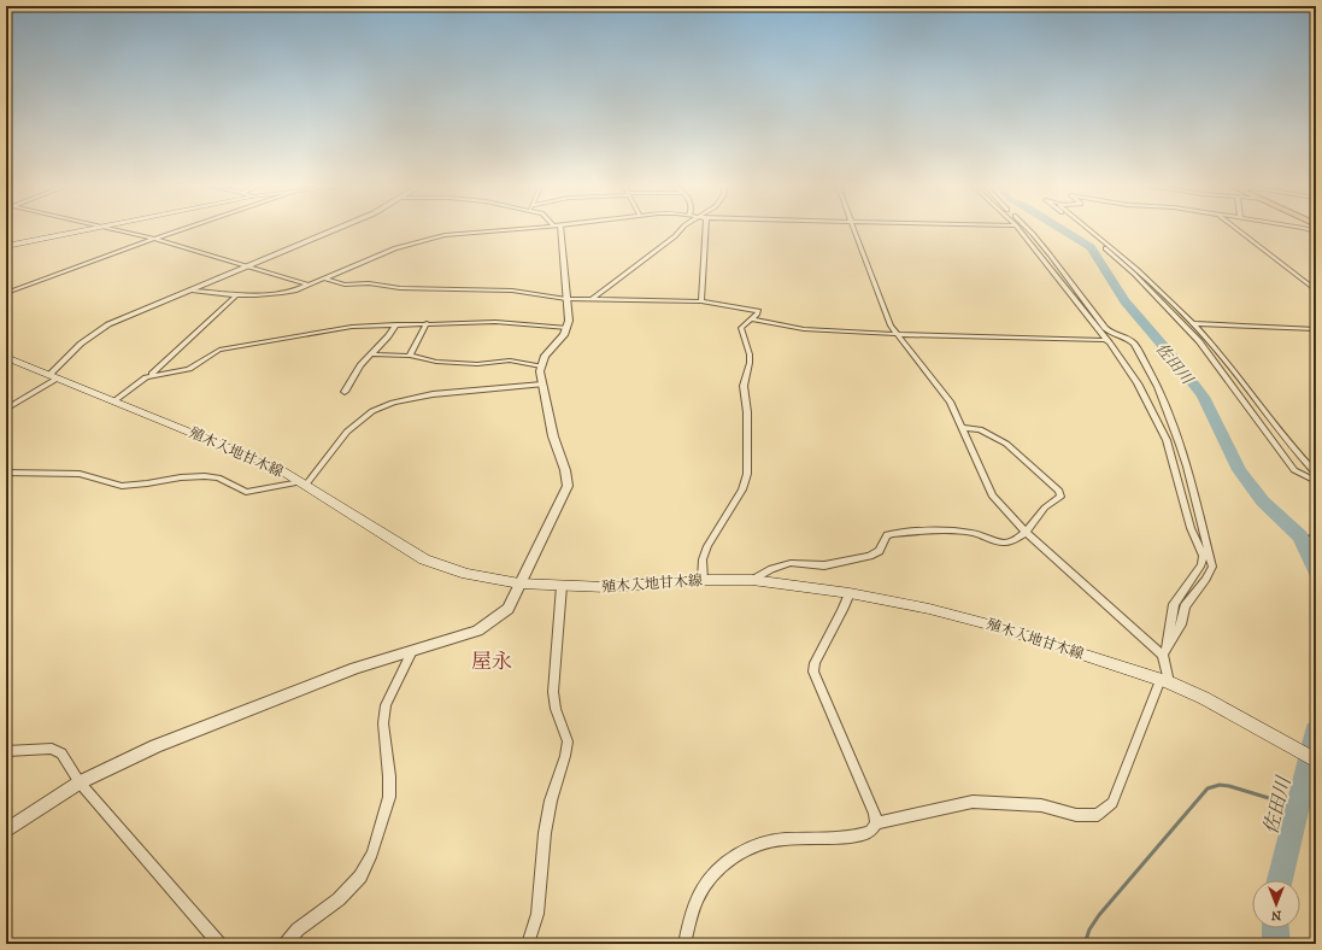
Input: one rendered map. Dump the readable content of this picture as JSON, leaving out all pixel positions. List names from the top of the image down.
{
  "streets": {
    "main road": ["殖木入地甘木線"]
  },
  "districts": ["屋永"],
  "water": ["佐田川"],
  "north": "bottom"
}
